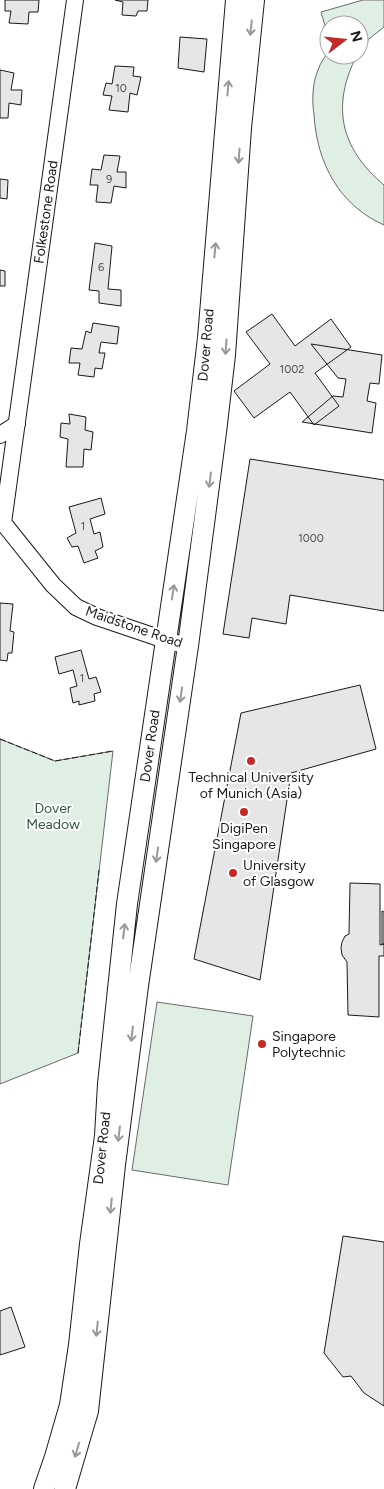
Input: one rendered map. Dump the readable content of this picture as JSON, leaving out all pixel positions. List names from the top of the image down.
{
  "streets": {
    "street": ["Folkestone Road", "Dover Road", "Maidstone Road"]
  },
  "crossings": [
    ["Folkestone Road", "Maidstone Road"],
    ["Dover Road", "Maidstone Road"]
  ],
  "parks": ["Dover Meadow"],
  "places": [
    "Technical University of Munich (Asia)",
    "DigiPen Singapore",
    "University of Glasgow",
    "Singapore Polytechnic"
  ],
  "house_numbers": [
    "10",
    "9",
    "6",
    "1002",
    "1",
    "1000",
    "1"
  ],
  "north": "right"
}
